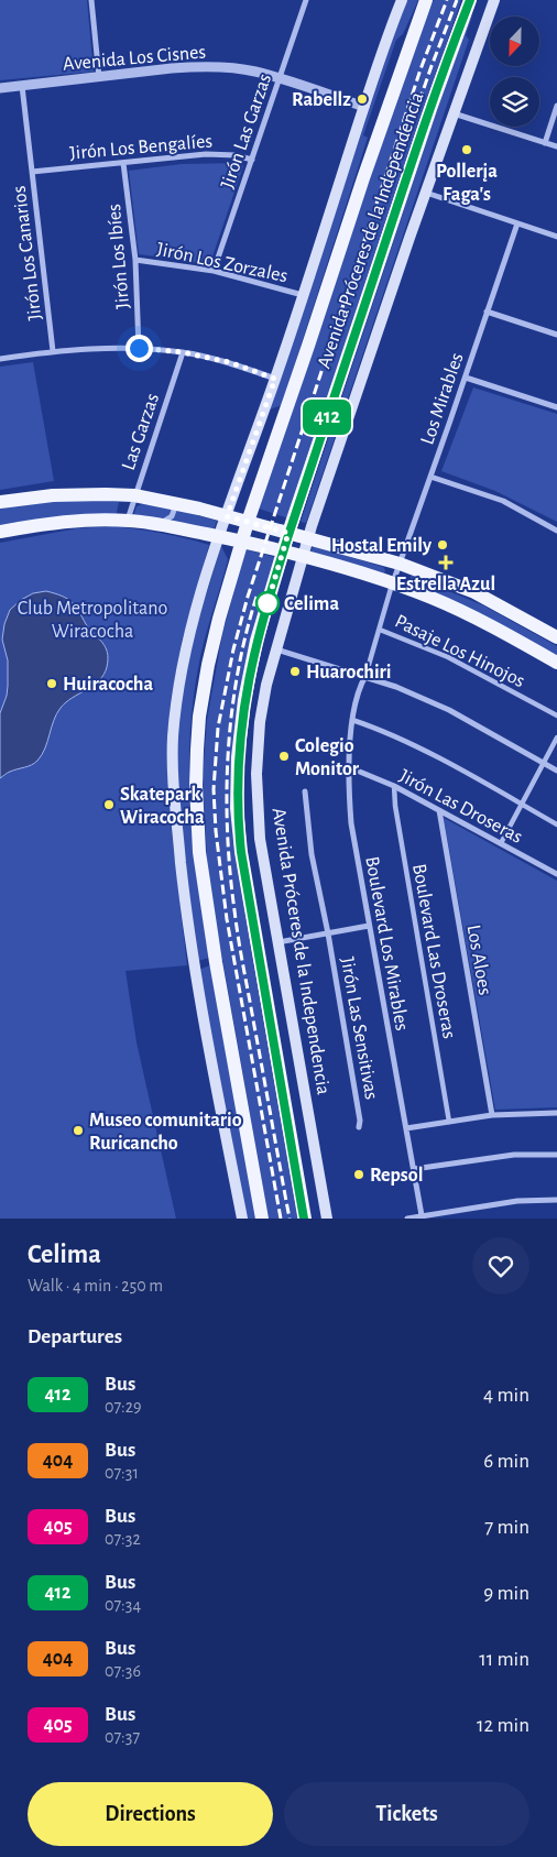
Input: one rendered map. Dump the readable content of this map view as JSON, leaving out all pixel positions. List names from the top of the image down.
{
  "streets": {
    "main road": ["Avenida Próceres de la Independencia"],
    "street": [
      "Avenida Los Cisnes",
      "Jirón Las Garzas",
      "Jirón Los Bengalíes",
      "Jirón Los Canarios",
      "Jirón Los Ibíes",
      "Jirón Los Zorzales",
      "Los Mirables",
      "Las Garzas",
      "Pasaje Los Hinojos",
      "Jirón Las Droseras",
      "Boulevard Los Mirables",
      "Boulevard Las Droseras",
      "Los Aloes",
      "Jirón Las Sensitivas"
    ]
  },
  "crossings": [
    ["Avenida Los Cisnes", "Jirón Las Garzas"],
    ["Avenida Los Cisnes", "Jirón Los Canarios"],
    ["Jirón Las Garzas", "Jirón Los Bengalíes"],
    ["Jirón Las Garzas", "Jirón Los Zorzales"],
    ["Jirón Los Bengalíes", "Jirón Los Canarios"],
    ["Jirón Los Bengalíes", "Jirón Los Ibíes"],
    ["Jirón Los Ibíes", "Jirón Los Zorzales"],
    ["Jirón Las Droseras", "Boulevard Los Mirables"],
    ["Jirón Las Droseras", "Boulevard Las Droseras"],
    ["Jirón Las Droseras", "Los Aloes"]
  ],
  "parks": ["Club Metropolitano Wiracocha"],
  "places": {
    "other": [
      "Rabellz",
      "Pollerįa Faga's",
      "Hostal Emily",
      "Celima",
      "Huarochiri",
      "Huiracocha",
      "Colegio Monitor",
      "Skatepark Wiracocha",
      "Museo comunitario Ruricancho",
      "Repsol"
    ],
    "health": ["Estrella Azul"]
  },
  "lines": ["bus line 412"],
  "north": "bottom",
  "page": {
    "on_map": "412",
    "heading": [
      ["Celima", "Walk · 4 min · 250 m"],
      "Departures"
    ],
    "list": [
      {
        "mark": "412",
        "name": "Bus",
        "note": "07:29",
        "value": "4 min"
      },
      {
        "mark": "404",
        "name": "Bus",
        "note": "07:31",
        "value": "6 min"
      },
      {
        "mark": "405",
        "name": "Bus",
        "note": "07:32",
        "value": "7 min"
      },
      {
        "mark": "412",
        "name": "Bus",
        "note": "07:34",
        "value": "9 min"
      },
      {
        "mark": "404",
        "name": "Bus",
        "note": "07:36",
        "value": "11 min"
      },
      {
        "mark": "405",
        "name": "Bus",
        "note": "07:37",
        "value": "12 min"
      }
    ],
    "buttons": ["Directions", "Tickets"]
  }
}
